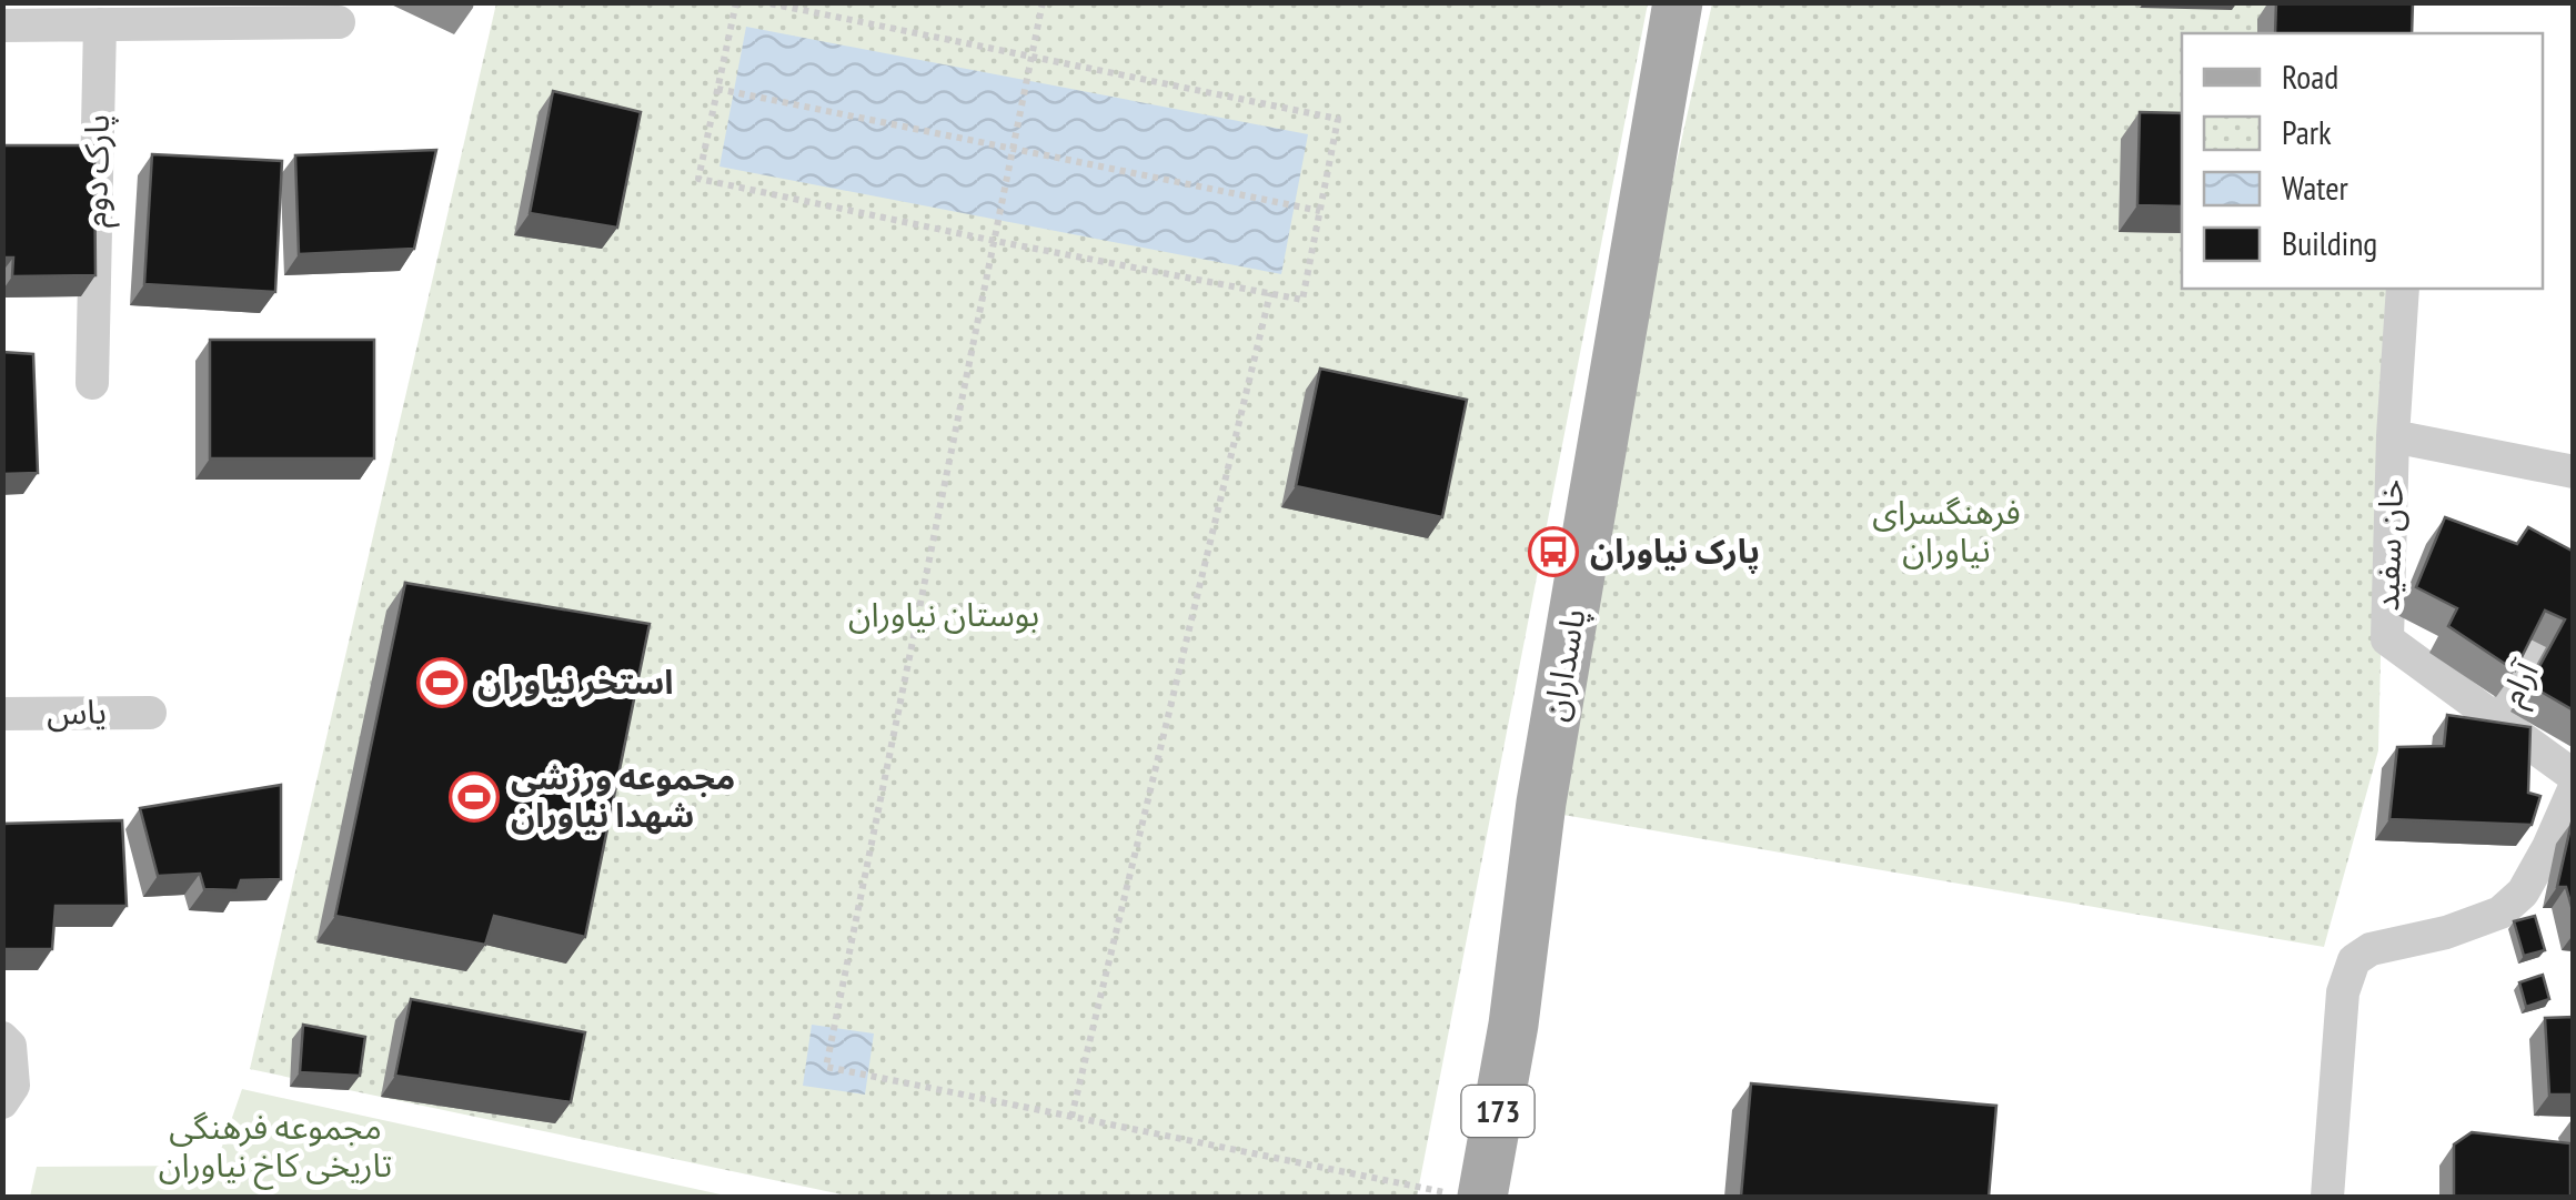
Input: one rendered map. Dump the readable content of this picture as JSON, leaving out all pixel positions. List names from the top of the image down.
{
  "streets": {
    "main road": ["پاسداران", "173"],
    "street": [
      "پارک دوم",
      "خان سفید",
      "آرام",
      "یاس"
    ]
  },
  "crossings": [
    ["خان سفید", "آرام"]
  ],
  "parks": ["فرهنگسرای نیاوران", "بوستان نیاوران", "مجموعه فرهنگی تاریخی کاخ نیاوران"],
  "places": {
    "bus stop": ["پارک نیاوران"],
    "sports": ["استخر نیاوران", "مجموعه ورزشی شهدا نیاوران"]
  },
  "legend": [
    "Road",
    "Park",
    "Water",
    "Building"
  ]
}
